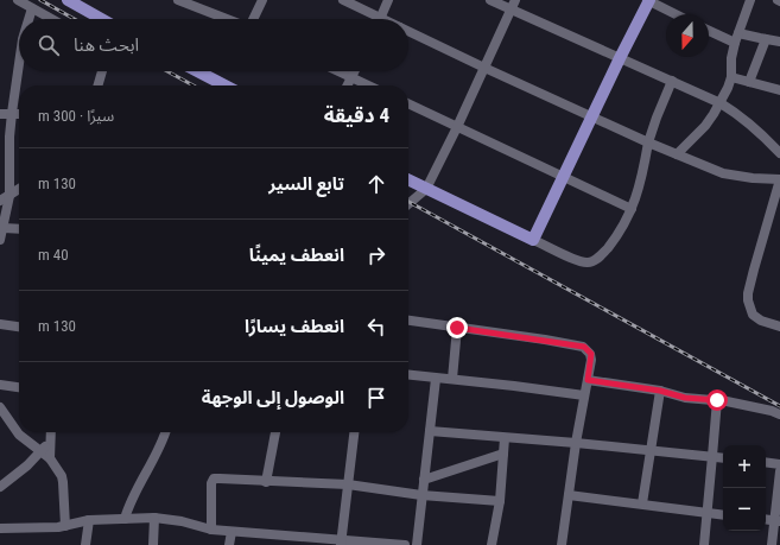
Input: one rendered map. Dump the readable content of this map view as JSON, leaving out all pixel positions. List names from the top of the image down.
{
  "north": "bottom",
  "page": {
    "search": "ابحث هنا",
    "heading": ["4 دقيقة", "سيرًا · 300 m"],
    "list": [
      ["تابع السير", "130 m"],
      ["انعطف يمينًا", "40 m"],
      ["انعطف يسارًا", "130 m"],
      "الوصول إلى الوجهة"
    ],
    "map_buttons": ["+", "−"]
  }
}
